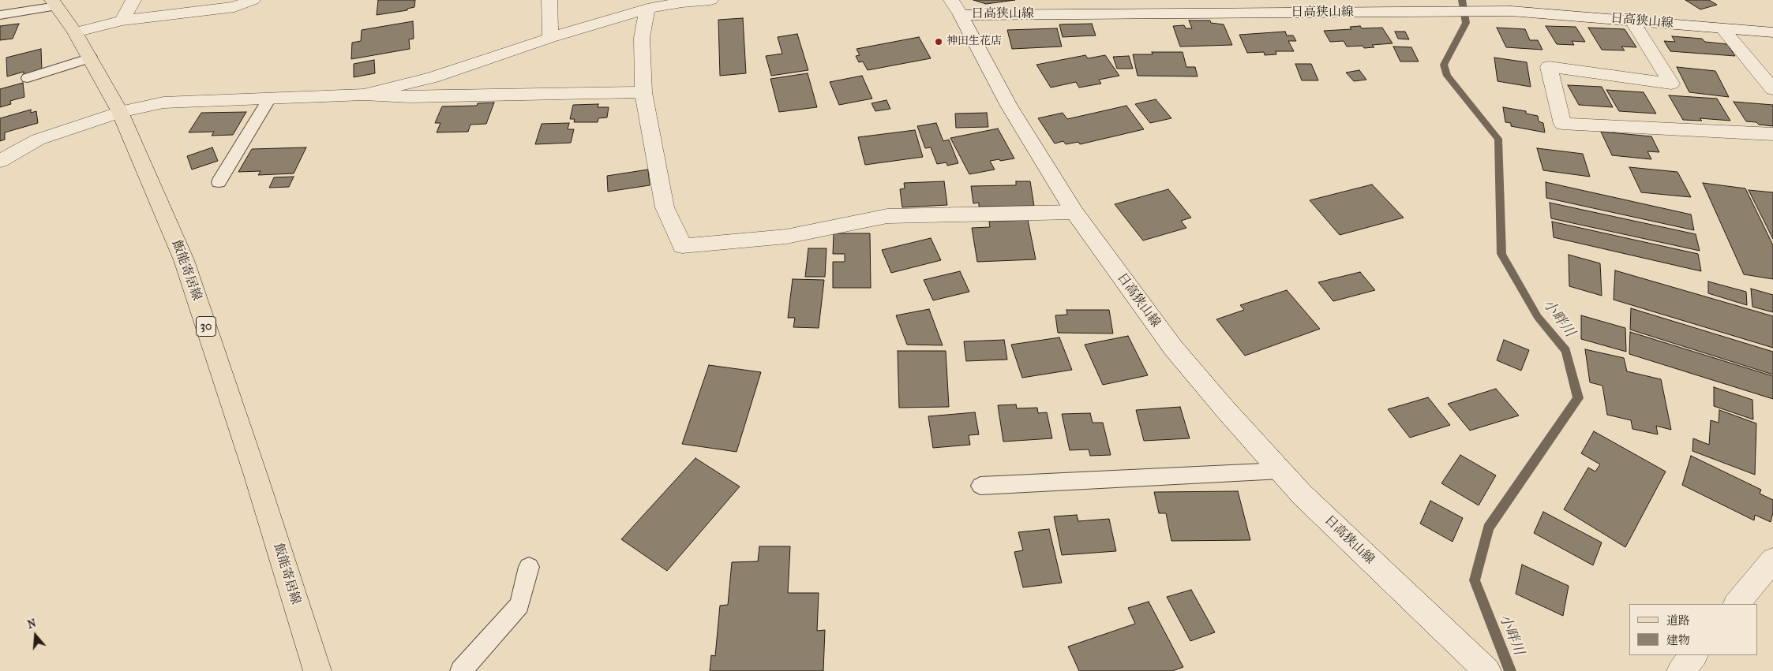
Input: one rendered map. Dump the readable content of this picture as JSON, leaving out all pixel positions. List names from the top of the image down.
{
  "streets": {
    "main road": ["飯能寄居線", "30"],
    "street": ["日高狭山線"]
  },
  "water": ["小畔川"],
  "places": ["神田生花店"],
  "legend": ["道路", "建物"],
  "north": "top"
}
